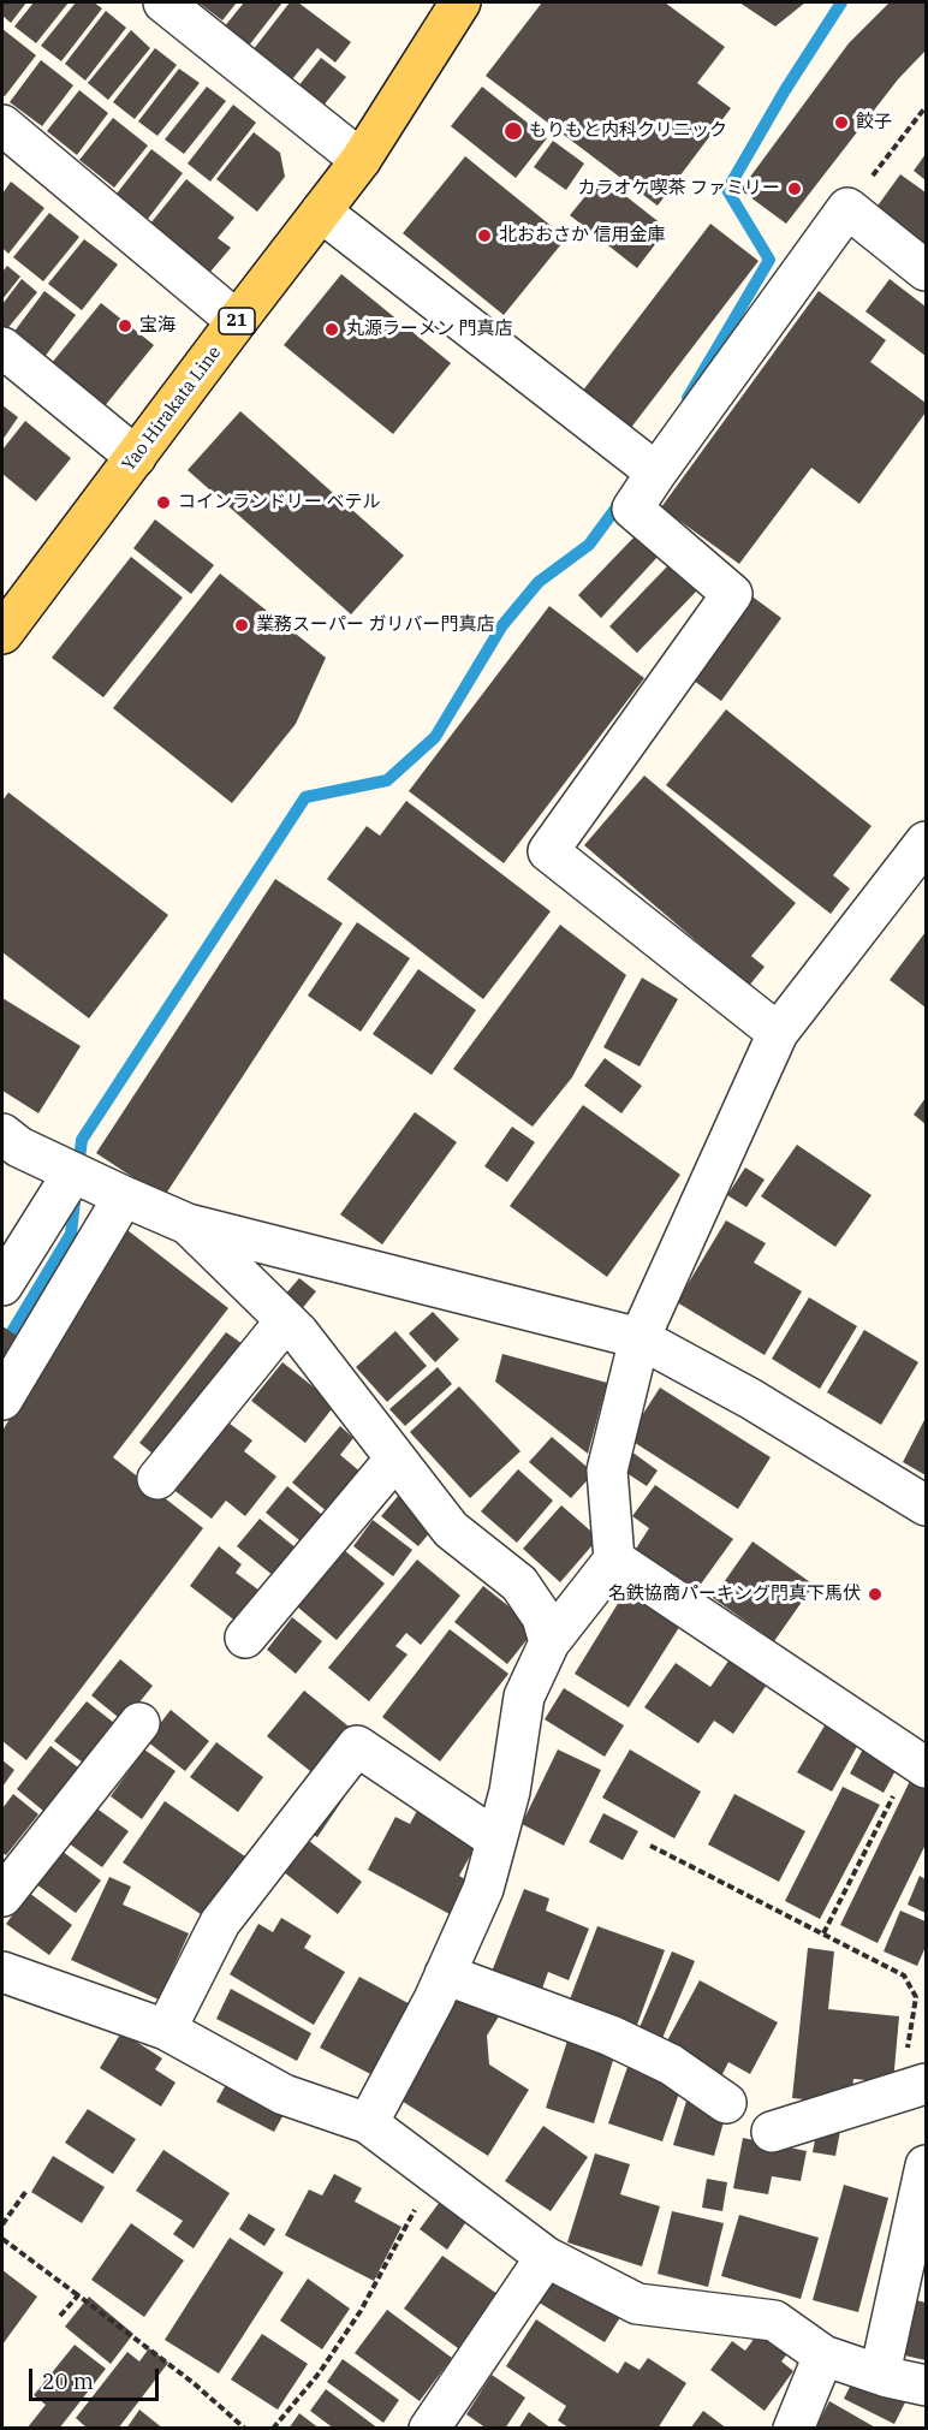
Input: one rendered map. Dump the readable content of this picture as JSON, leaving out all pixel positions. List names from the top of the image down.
{
  "streets": {
    "main road": ["21", "Yao Hirakata Line"]
  },
  "places": [
    "餃子",
    "もりもと内科クリニック",
    "カラオケ喫茶 ファミリー",
    "北おおさか 信用金庫",
    "宝海",
    "丸源ラーメン 門真店",
    "コインランドリー ベテル",
    "業務スーパー ガリバー門真店",
    "名鉄協商パーキング門真下馬伏"
  ],
  "scale_bar": "20 m"
}
